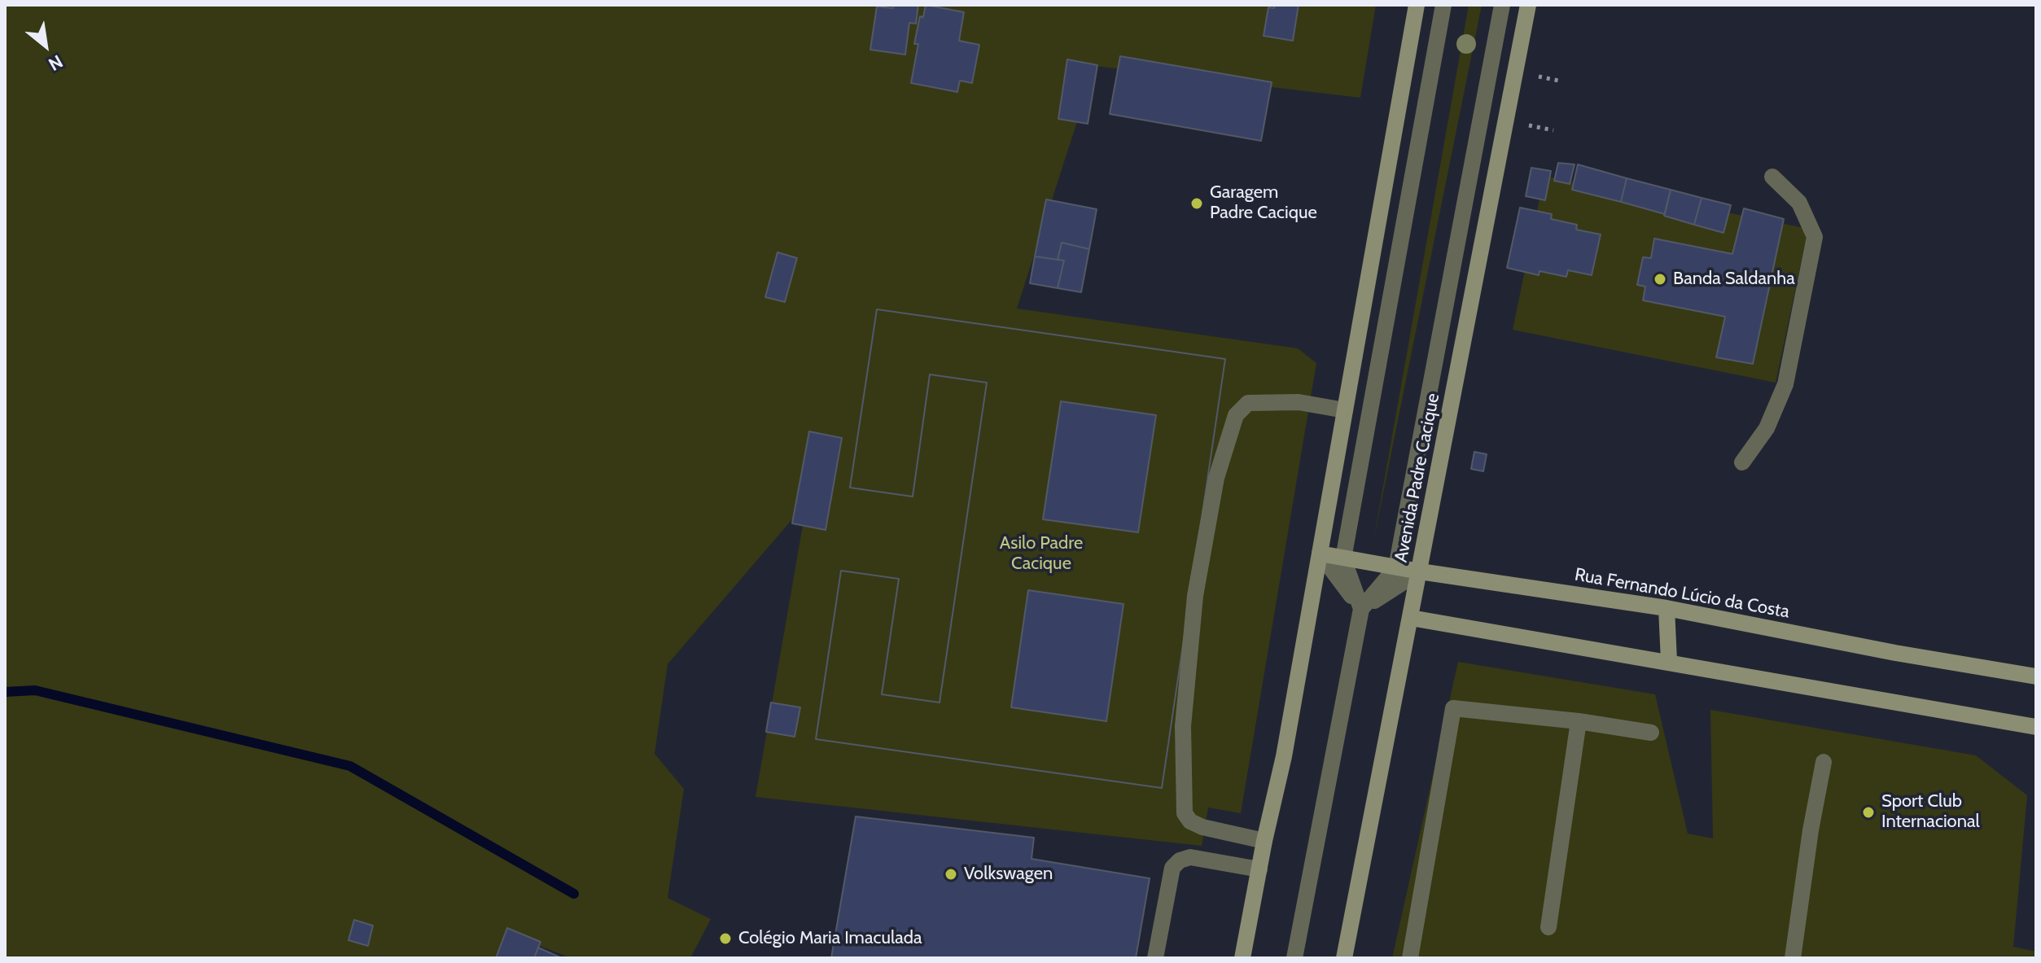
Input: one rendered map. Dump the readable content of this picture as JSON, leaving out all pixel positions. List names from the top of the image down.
{
  "streets": {
    "main road": ["Avenida Padre Cacique", "Rua Fernando Lúcio da Costa"]
  },
  "crossings": [
    ["Avenida Padre Cacique", "Rua Fernando Lúcio da Costa"]
  ],
  "parks": ["Asilo Padre Cacique"],
  "places": [
    "Garagem Padre Cacique",
    "Banda Saldanha",
    "Sport Club Internacional",
    "Volkswagen",
    "Colégio Maria Imaculada"
  ],
  "north": "bottom right"
}
